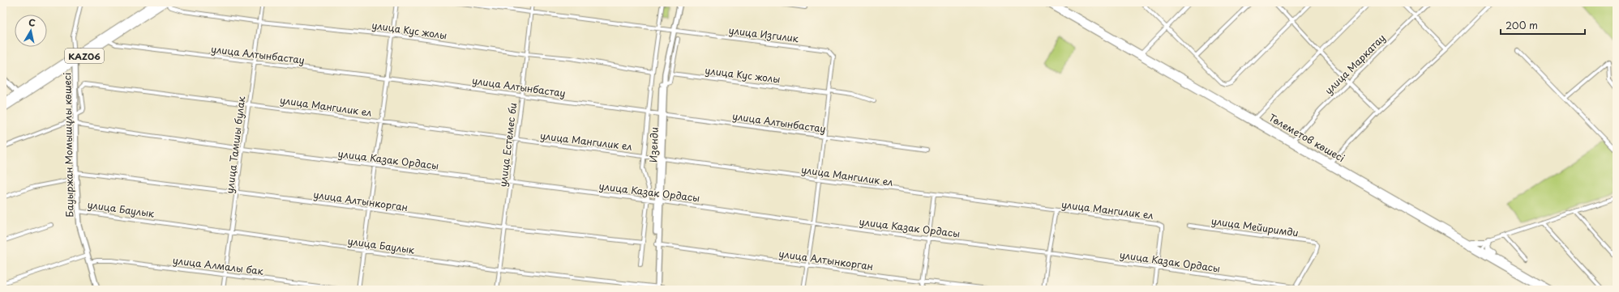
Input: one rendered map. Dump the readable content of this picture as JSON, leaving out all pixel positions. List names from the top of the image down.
{
  "streets": {
    "highway": ["KАZ06"],
    "main road": ["Төлеметов көшесі"],
    "street": [
      "улица Кус жолы",
      "улица Изгилик",
      "улица Алтынбастау",
      "улица Маркатау",
      "улица Мангилик ел",
      "Бауыржан Момышұлы көшесі",
      "улица Тамшы булак",
      "улица Естемес би",
      "Изенди",
      "улица Казак Ордасы",
      "улица Алтынкорган",
      "улица Баулык",
      "улица Мейиримди",
      "улица Алмалы бак"
    ]
  },
  "crossings": [
    ["улица Кус жолы", "улица Изгилик"],
    ["улица Кус жолы", "KАZ06"],
    ["улица Кус жолы", "улица Тамшы булак"],
    ["улица Кус жолы", "улица Естемес би"],
    ["улица Изгилик", "улица Алтынбастау"],
    ["улица Изгилик", "улица Мангилик ел"],
    ["улица Изгилик", "улица Естемес би"],
    ["улица Изгилик", "Изенди"],
    ["улица Изгилик", "улица Казак Ордасы"],
    ["улица Изгилик", "улица Алтынкорган"],
    ["улица Алтынбастау", "KАZ06"],
    ["улица Алтынбастау", "улица Тамшы булак"],
    ["улица Алтынбастау", "улица Естемес би"],
    ["улица Алтынбастау", "Изенди"],
    ["KАZ06", "Бауыржан Момышұлы көшесі"],
    ["улица Маркатау", "Төлеметов көшесі"],
    ["улица Мангилик ел", "Бауыржан Момышұлы көшесі"],
    ["улица Мангилик ел", "улица Тамшы булак"],
    ["улица Мангилик ел", "улица Естемес би"],
    ["улица Мангилик ел", "Изенди"],
    ["улица Мангилик ел", "улица Казак Ордасы"],
    ["Бауыржан Момышұлы көшесі", "улица Казак Ордасы"],
    ["Бауыржан Момышұлы көшесі", "улица Алтынкорган"],
    ["Бауыржан Момышұлы көшесі", "улица Баулык"],
    ["Бауыржан Момышұлы көшесі", "улица Алмалы бак"],
    ["улица Тамшы булак", "улица Казак Ордасы"],
    ["улица Тамшы булак", "улица Алтынкорган"],
    ["улица Тамшы булак", "улица Баулык"],
    ["улица Тамшы булак", "улица Алмалы бак"],
    ["улица Естемес би", "улица Казак Ордасы"],
    ["улица Естемес би", "улица Алтынкорган"],
    ["улица Естемес би", "улица Баулык"],
    ["Изенди", "улица Казак Ордасы"],
    ["Изенди", "улица Алтынкорган"],
    ["Изенди", "улица Баулык"],
    ["улица Казак Ордасы", "улица Мейиримди"]
  ],
  "scale_bar": "200 m",
  "north": "top"
}
